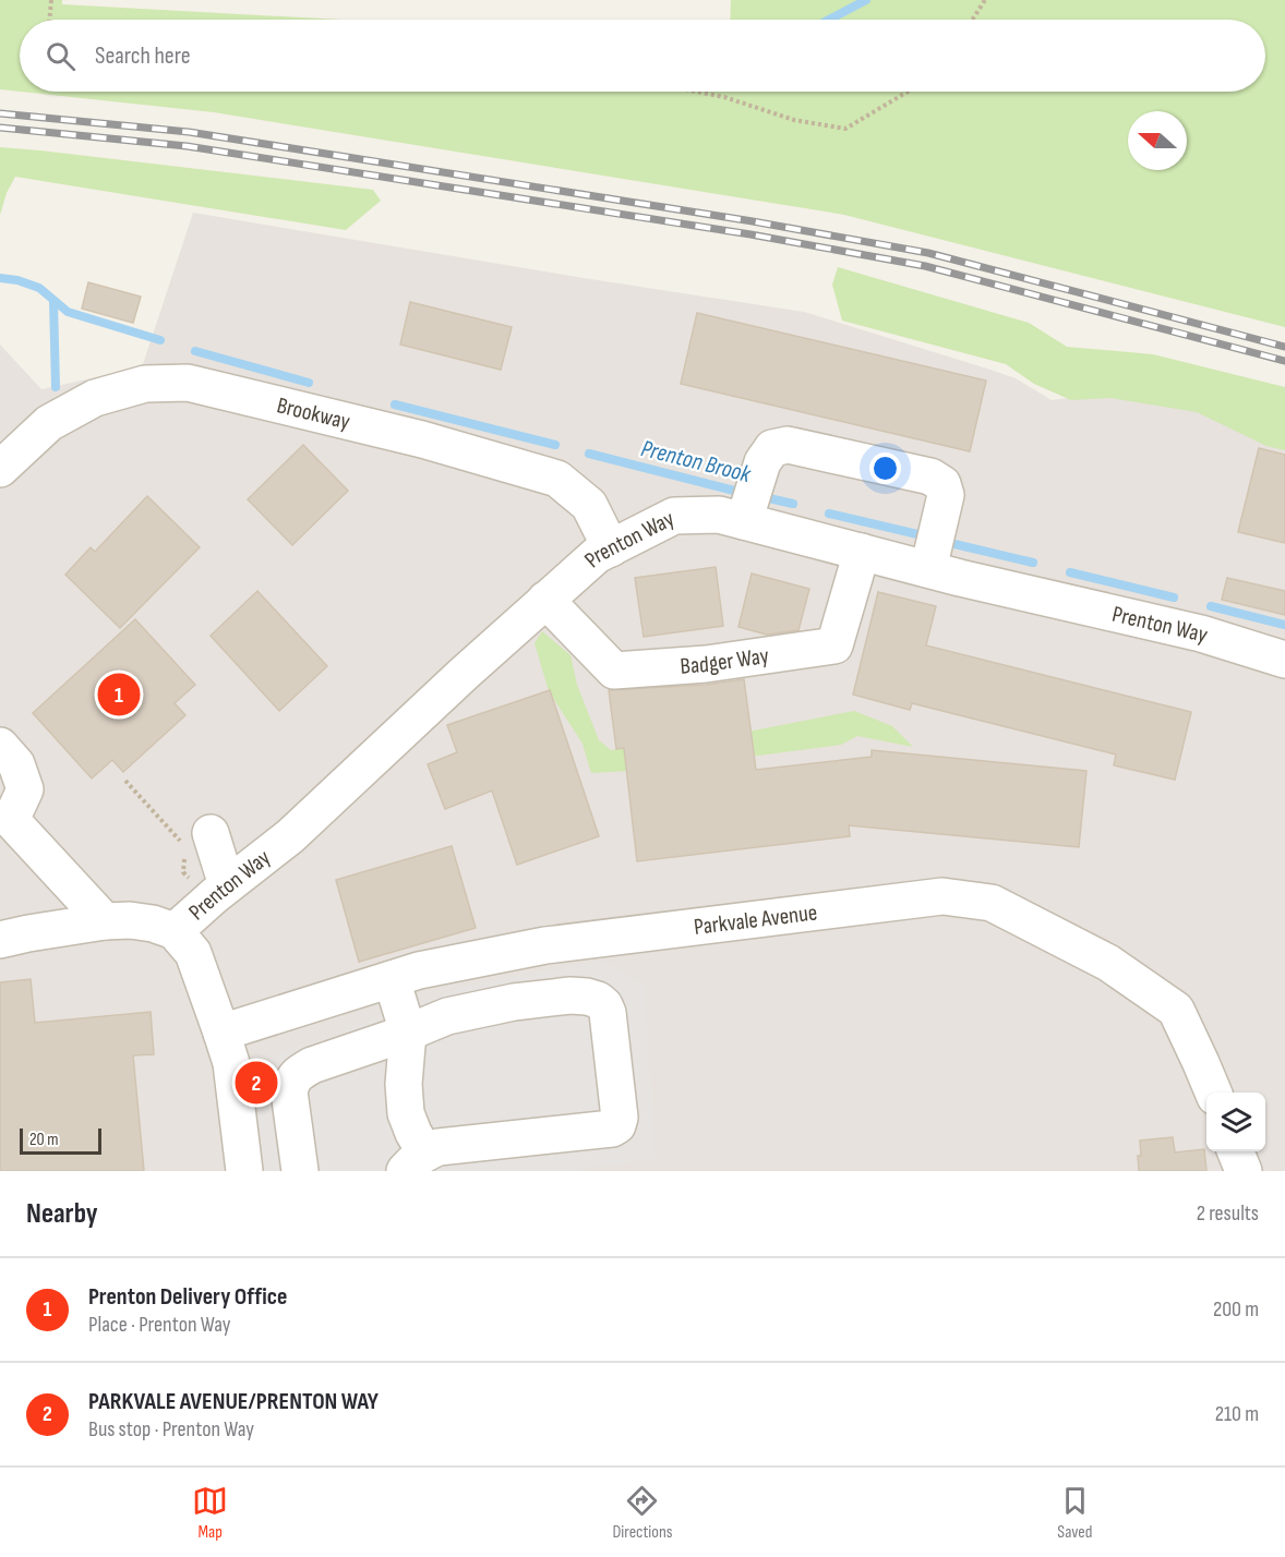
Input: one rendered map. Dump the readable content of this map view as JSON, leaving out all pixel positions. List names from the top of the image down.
{
  "streets": {
    "street": [
      "Brookway",
      "Prenton Way",
      "Badger Way",
      "Parkvale Avenue"
    ]
  },
  "crossings": [
    ["Brookway", "Prenton Way"],
    ["Prenton Way", "Badger Way"],
    ["Prenton Way", "Parkvale Avenue"]
  ],
  "water": ["Prenton Brook"],
  "scale_bar": "20 m",
  "north": "left",
  "page": {
    "search": "Search here",
    "pins": ["1", "2"],
    "scale": "20 m",
    "heading": ["Nearby", "2 results"],
    "list": [
      {
        "mark": "1",
        "name": "Prenton Delivery Office",
        "note": "Place · Prenton Way",
        "value": "200 m"
      },
      {
        "mark": "2",
        "name": "PARKVALE AVENUE/PRENTON WAY",
        "note": "Bus stop · Prenton Way",
        "value": "210 m"
      }
    ],
    "nav": ["Map", "Directions", "Saved"]
  }
}
